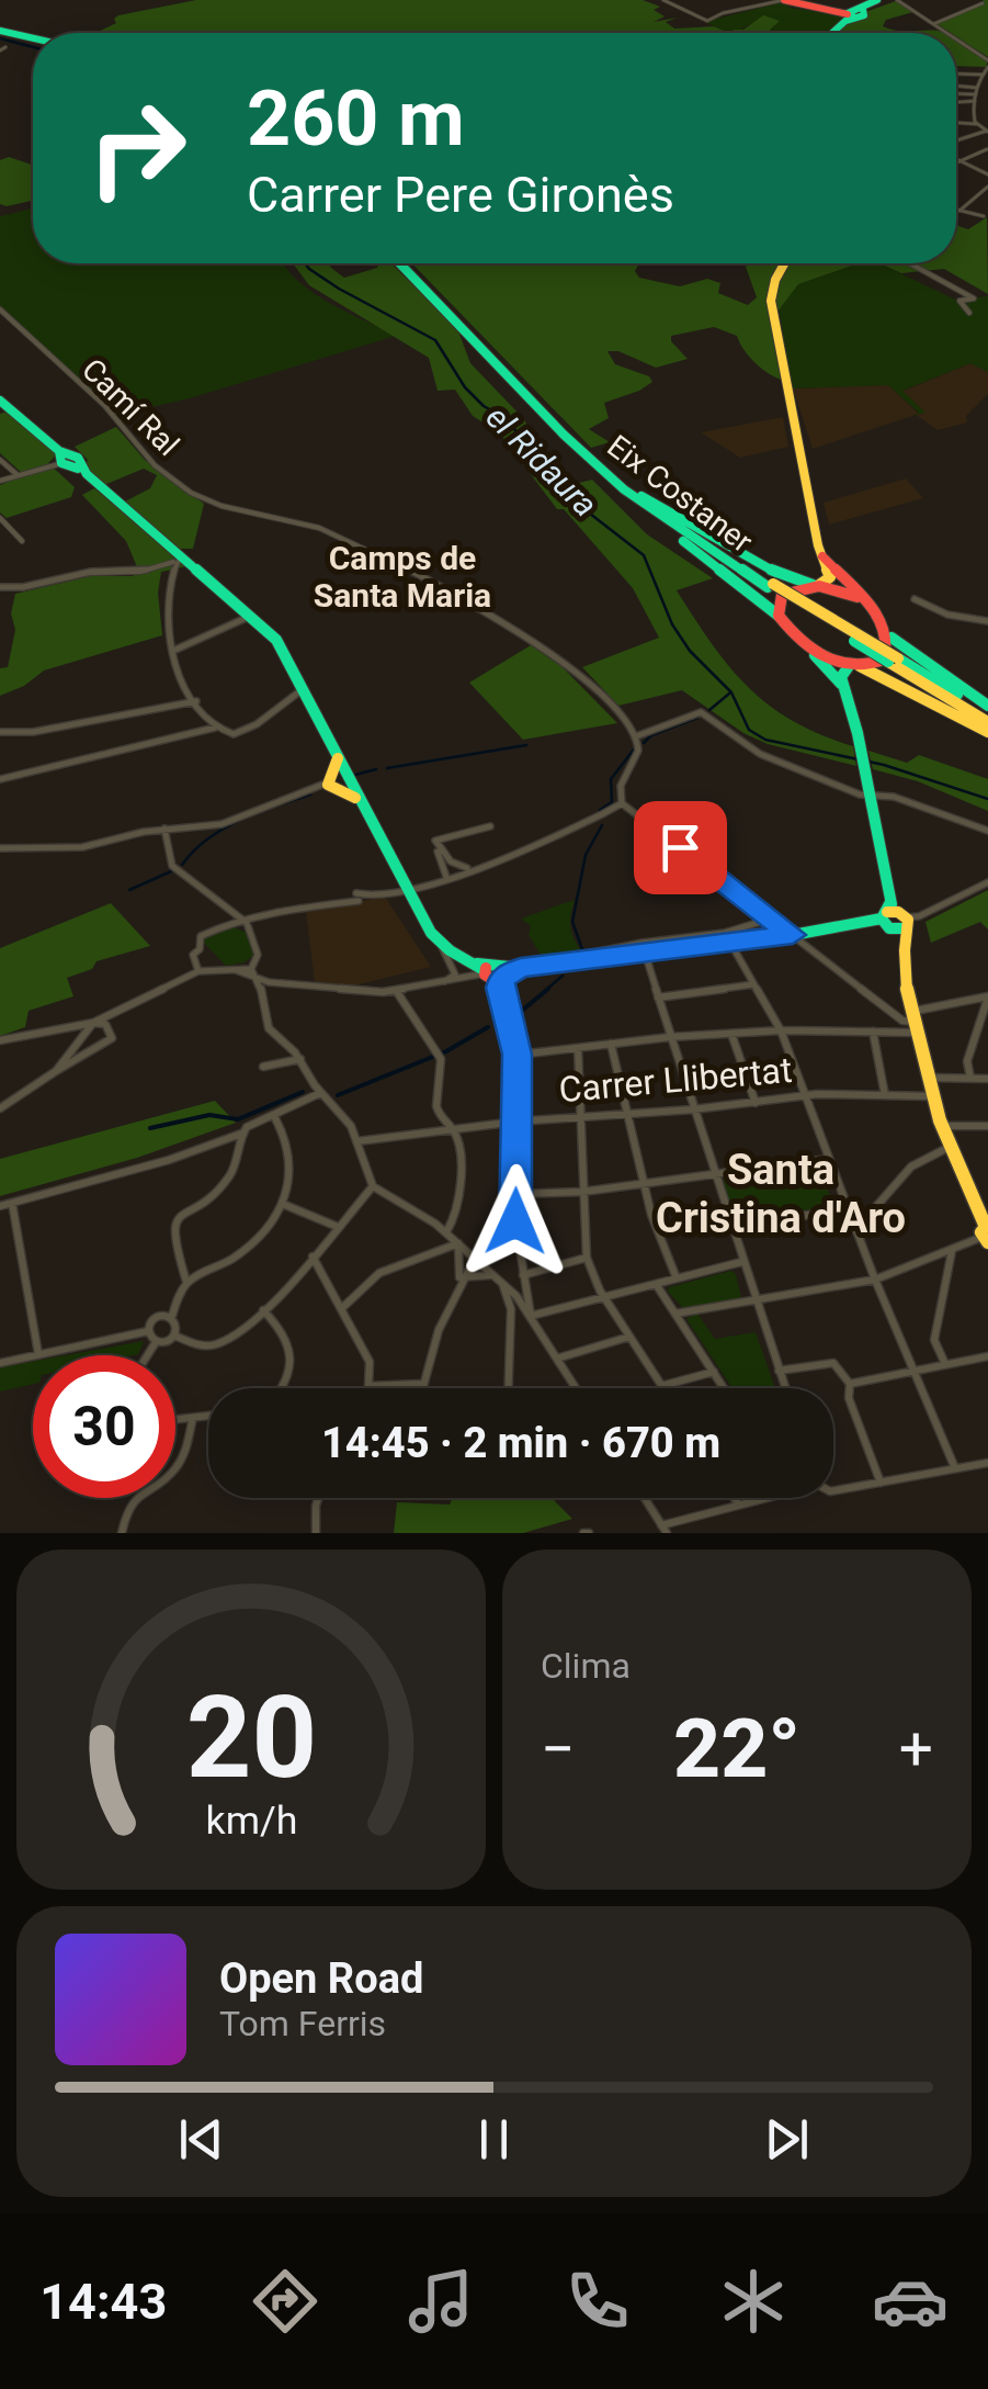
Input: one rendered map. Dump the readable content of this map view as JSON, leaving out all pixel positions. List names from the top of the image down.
{
  "streets": {
    "main road": ["Eix Costaner"],
    "street": ["Camí Ral", "Carrer Llibertat"]
  },
  "districts": ["Camps de Santa Maria", "Santa Cristina d'Aro"],
  "water": ["el Ridaura"],
  "page": {
    "turn": ["260 m", "Carrer Pere Gironès"],
    "limit": "30",
    "trip": "14:45 · 2 min · 670 m",
    "tile": "Clima",
    "heat": ["−", "22°", "+"],
    "song": ["Open Road", "Tom Ferris"],
    "tabs": "14:43",
    "gauge": ["20", "km/h"]
  }
}
